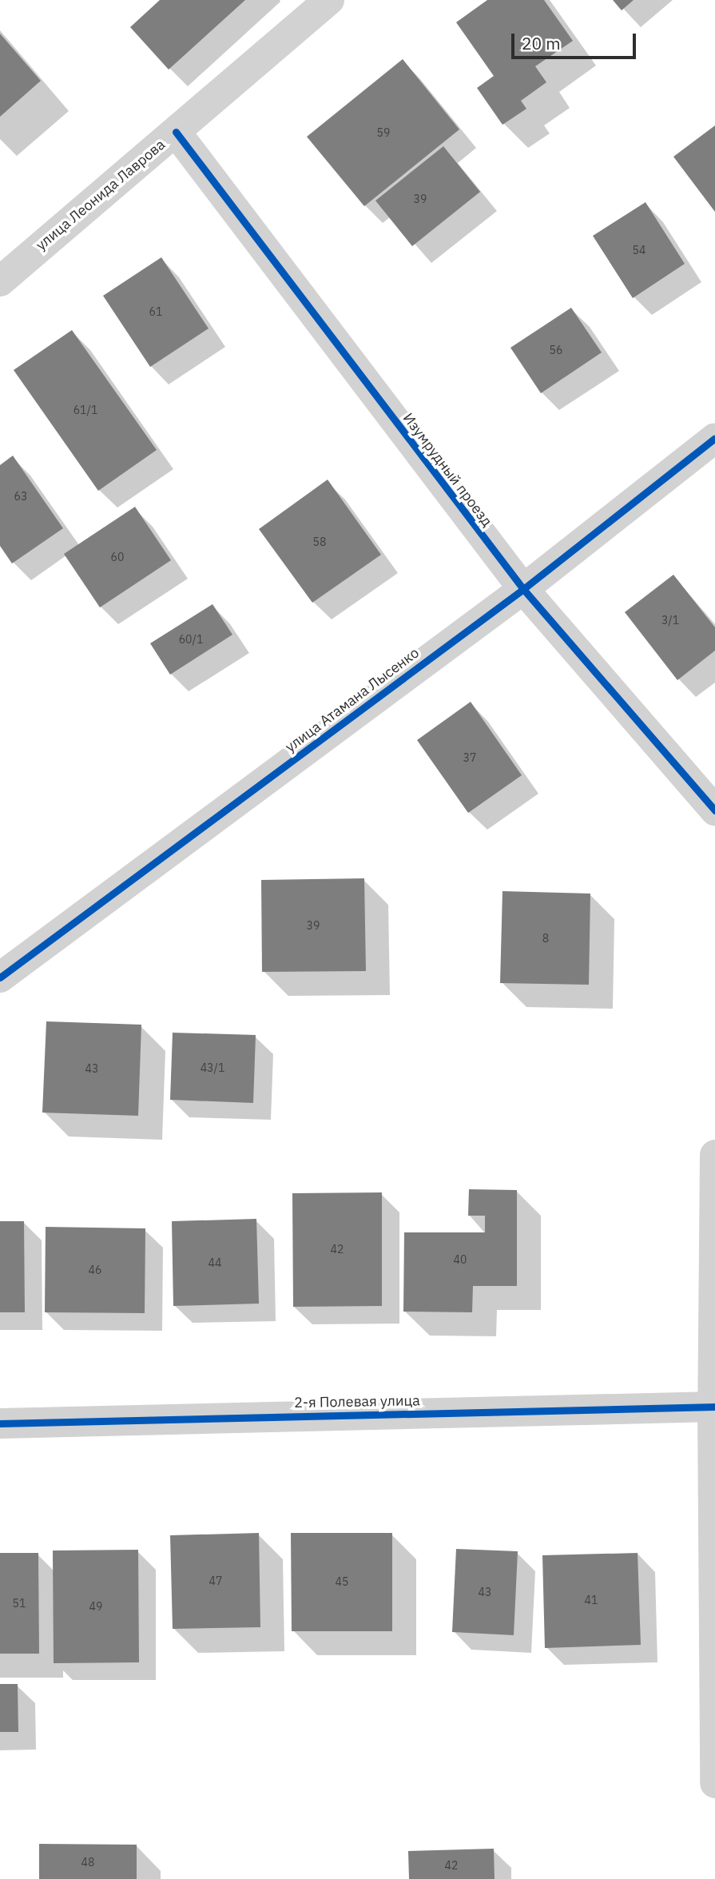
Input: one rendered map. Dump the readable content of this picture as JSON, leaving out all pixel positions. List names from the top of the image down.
{
  "streets": {
    "street": [
      "улица Леонида Лаврова",
      "Изумрудный проезд",
      "улица Атамана Лысенко",
      "2-я Полевая улица"
    ]
  },
  "crossings": [
    ["улица Леонида Лаврова", "Изумрудный проезд"],
    ["Изумрудный проезд", "улица Атамана Лысенко"]
  ],
  "house_numbers": [
    "59",
    "39",
    "54",
    "61",
    "56",
    "61/1",
    "63",
    "58",
    "60",
    "3/1",
    "60/1",
    "37",
    "39",
    "8",
    "43/1",
    "43",
    "42",
    "40",
    "44",
    "46",
    "47",
    "45",
    "43",
    "41",
    "51",
    "49",
    "48",
    "42"
  ],
  "scale_bar": "20 m"
}
